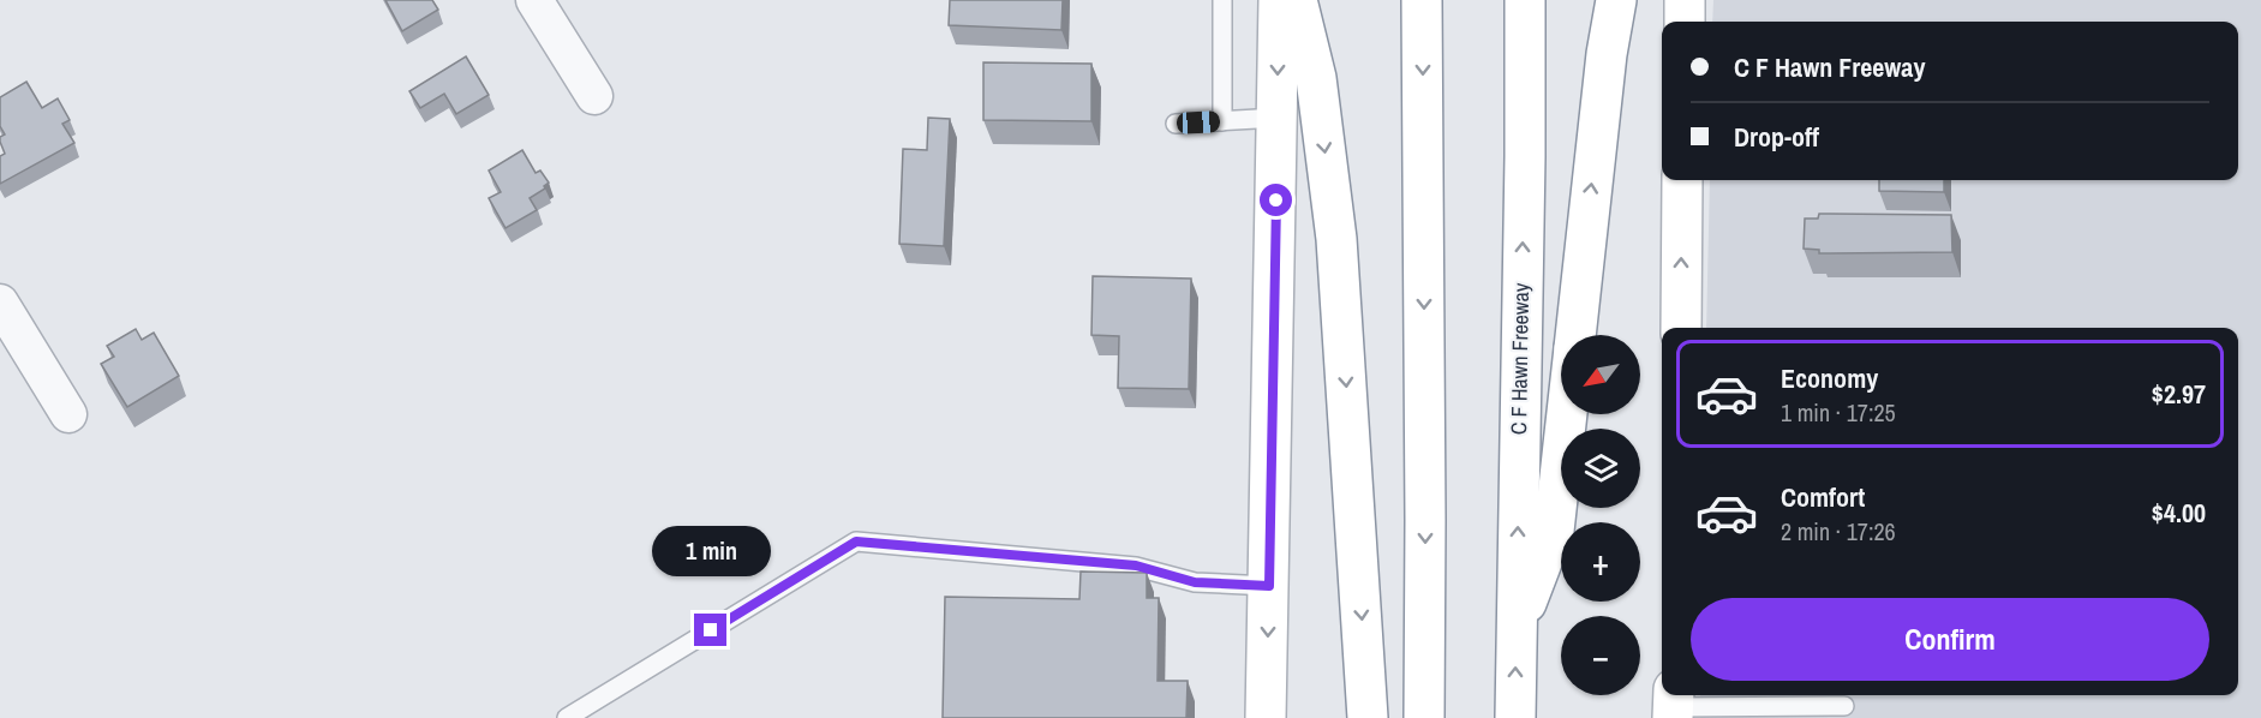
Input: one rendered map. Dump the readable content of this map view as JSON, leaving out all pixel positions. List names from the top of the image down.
{
  "streets": {
    "main road": ["C F Hawn Freeway"]
  },
  "north": "bottom left",
  "page": {
    "banner": ["C F Hawn Freeway", "Drop-off"],
    "map_buttons": ["+", "−"],
    "list": [
      {
        "name": "Economy",
        "note": "1 min · 17:25",
        "value": "$2.97"
      },
      {
        "name": "Comfort",
        "note": "2 min · 17:26",
        "value": "$4.00"
      }
    ],
    "bubble": "1 min",
    "buttons": "Confirm"
  }
}
